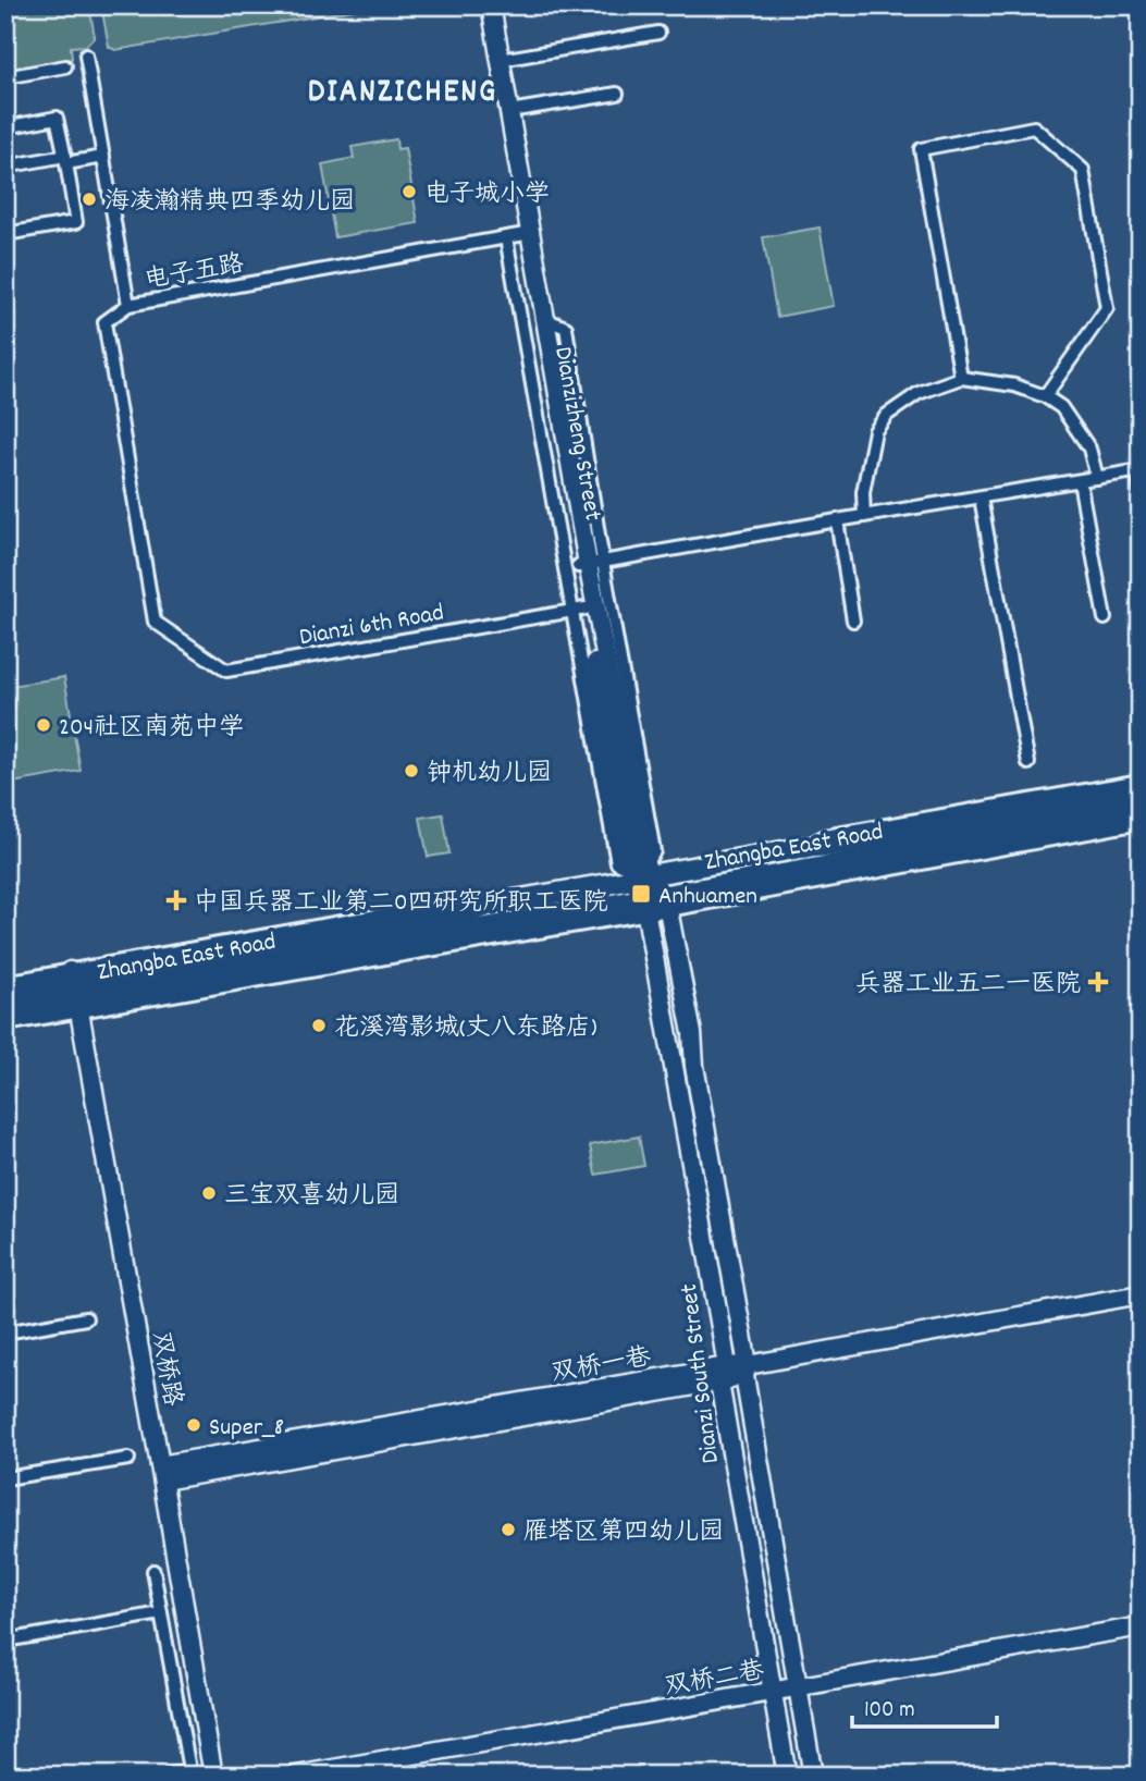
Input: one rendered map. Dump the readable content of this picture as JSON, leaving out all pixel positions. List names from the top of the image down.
{
  "streets": {
    "main road": [
      "Dianzizheng Street",
      "Zhangba East Road",
      "双桥一巷",
      "双桥路",
      "Dianzi South Street",
      "双桥二巷"
    ],
    "street": ["电子五路", "Dianzi 6th Road"]
  },
  "crossings": [
    ["电子五路", "Dianzizheng Street"],
    ["电子五路", "Dianzi 6th Road"],
    ["Dianzizheng Street", "Dianzi 6th Road"],
    ["Dianzizheng Street", "Zhangba East Road"],
    ["Dianzizheng Street", "Dianzi South Street"],
    ["Zhangba East Road", "双桥路"],
    ["Zhangba East Road", "Dianzi South Street"],
    ["双桥一巷", "双桥路"],
    ["双桥一巷", "Dianzi South Street"],
    ["Dianzi South Street", "双桥二巷"]
  ],
  "districts": ["DIANZICHENG"],
  "places": {
    "other": [
      "电子城小学",
      "海凌瀚精典四季幼儿园",
      "204社区南苑中学",
      "钟机幼儿园",
      "花溪湾影城(丈八东路店)",
      "三宝双喜幼儿园",
      "Super_8",
      "雁塔区第四幼儿园"
    ],
    "transit": ["Anhuamen"],
    "health": ["中国兵器工业第二0四研究所职工医院", "兵器工业五二一医院"]
  },
  "scale_bar": "100 m"
}
